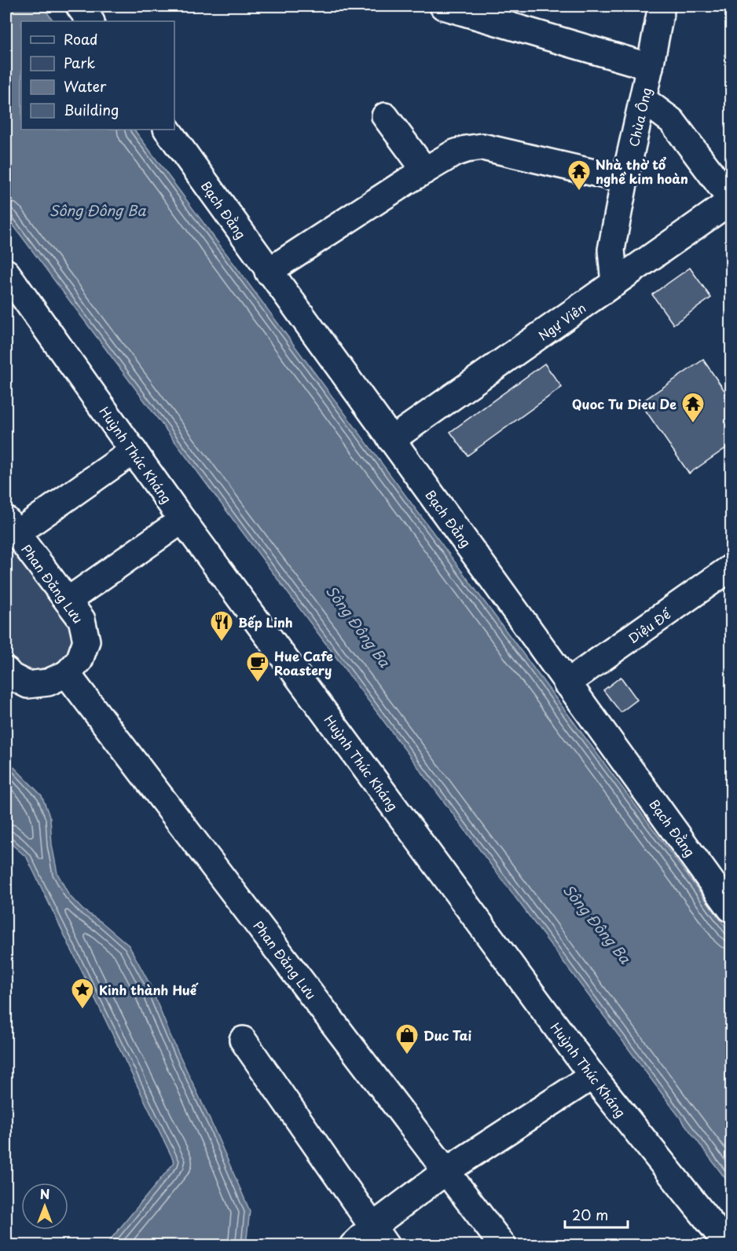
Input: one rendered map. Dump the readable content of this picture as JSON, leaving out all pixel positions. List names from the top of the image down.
{
  "streets": {
    "street": [
      "Chùa Ông",
      "Bạch Đằng",
      "Ngự Viên",
      "Huỳnh Thúc Kháng",
      "Phan Đăng Lưu",
      "Diệu Đế"
    ]
  },
  "crossings": [
    ["Chùa Ông", "Ngự Viên"],
    ["Bạch Đằng", "Ngự Viên"],
    ["Bạch Đằng", "Diệu Đế"]
  ],
  "water": ["Sông Đông Ba"],
  "places": {
    "temple": ["Nhà thờ tổ nghề kim hoàn", "Quoc Tu Dieu De"],
    "restaurant": ["Bếp Linh"],
    "cafe": ["Hue Cafe Roastery"],
    "place": ["Kinh thành Huế"],
    "shop": ["Duc Tai"]
  },
  "legend": [
    "Road",
    "Park",
    "Water",
    "Building"
  ],
  "scale_bar": "20 m",
  "north": "top"
}
